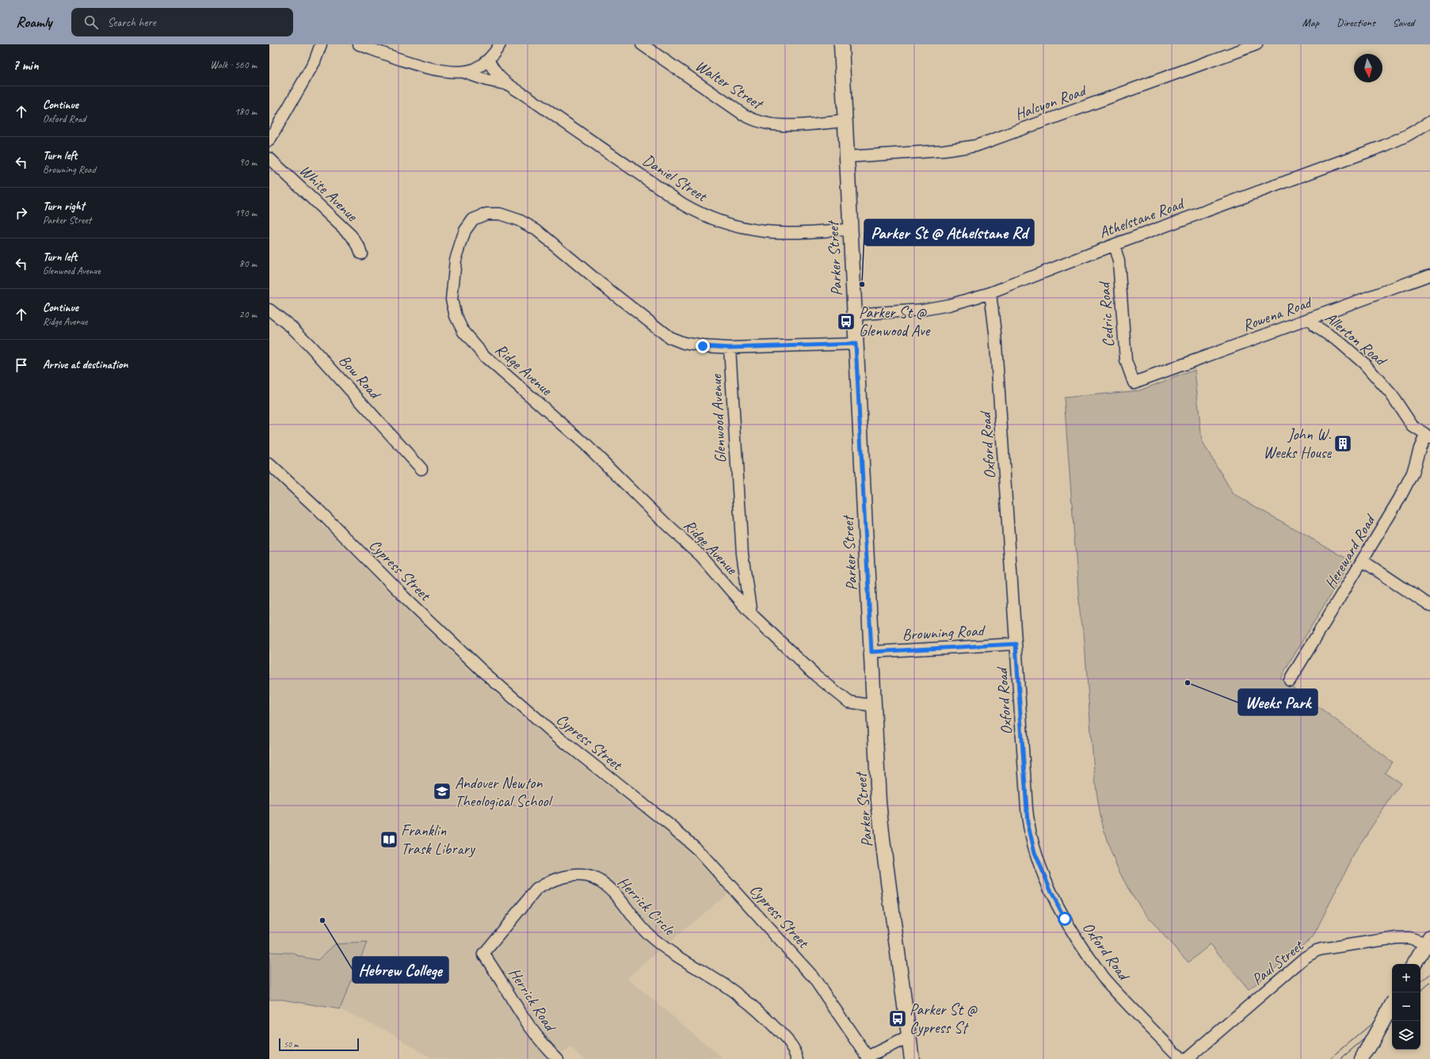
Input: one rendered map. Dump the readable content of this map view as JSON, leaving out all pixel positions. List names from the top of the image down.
{
  "streets": {
    "main road": ["Parker Street"],
    "street": [
      "Walter Street",
      "Halcyon Road",
      "Daniel Street",
      "White Avenue",
      "Athelstane Road",
      "Rowena Road",
      "Cedric Road",
      "Allerton Road",
      "Ridge Avenue",
      "Bow Road",
      "Glenwood Avenue",
      "Oxford Road",
      "Hereward Road",
      "Cypress Street",
      "Browning Road",
      "Herrick Circle",
      "Paul Street",
      "Herrick Road"
    ]
  },
  "crossings": [
    ["Walter Street", "Parker Street"],
    ["Halcyon Road", "Parker Street"],
    ["Daniel Street", "Parker Street"],
    ["Athelstane Road", "Parker Street"],
    ["Athelstane Road", "Cedric Road"],
    ["Athelstane Road", "Oxford Road"],
    ["Parker Street", "Ridge Avenue"],
    ["Parker Street", "Browning Road"],
    ["Rowena Road", "Cedric Road"],
    ["Rowena Road", "Allerton Road"],
    ["Allerton Road", "Hereward Road"],
    ["Ridge Avenue", "Glenwood Avenue"],
    ["Oxford Road", "Browning Road"],
    ["Herrick Circle", "Herrick Road"]
  ],
  "places": {
    "other": ["Parker St @ Athelstane Rd", "Weeks Park", "Hebrew College"],
    "bus stop": ["Parker St @ Glenwood Ave", "Parker St @ Cypress St"],
    "building": ["John W. Weeks House"],
    "school or university": ["Andover Newton Theological School"],
    "library": ["Franklin Trask Library"]
  },
  "scale_bar": "50 m",
  "north": "bottom",
  "page": {
    "header": "Roamly",
    "search": "Search here",
    "nav": ["Map", "Directions", "Saved"],
    "heading": ["7 min", "Walk · 560 m"],
    "list": [
      ["Continue", "Oxford Road", "180 m"],
      ["Turn left", "Browning Road", "90 m"],
      ["Turn right", "Parker Street", "190 m"],
      ["Turn left", "Glenwood Avenue", "80 m"],
      ["Continue", "Ridge Avenue", "20 m"],
      "Arrive at destination"
    ],
    "map_buttons": ["+", "−"],
    "scale": "50 m"
  }
}
